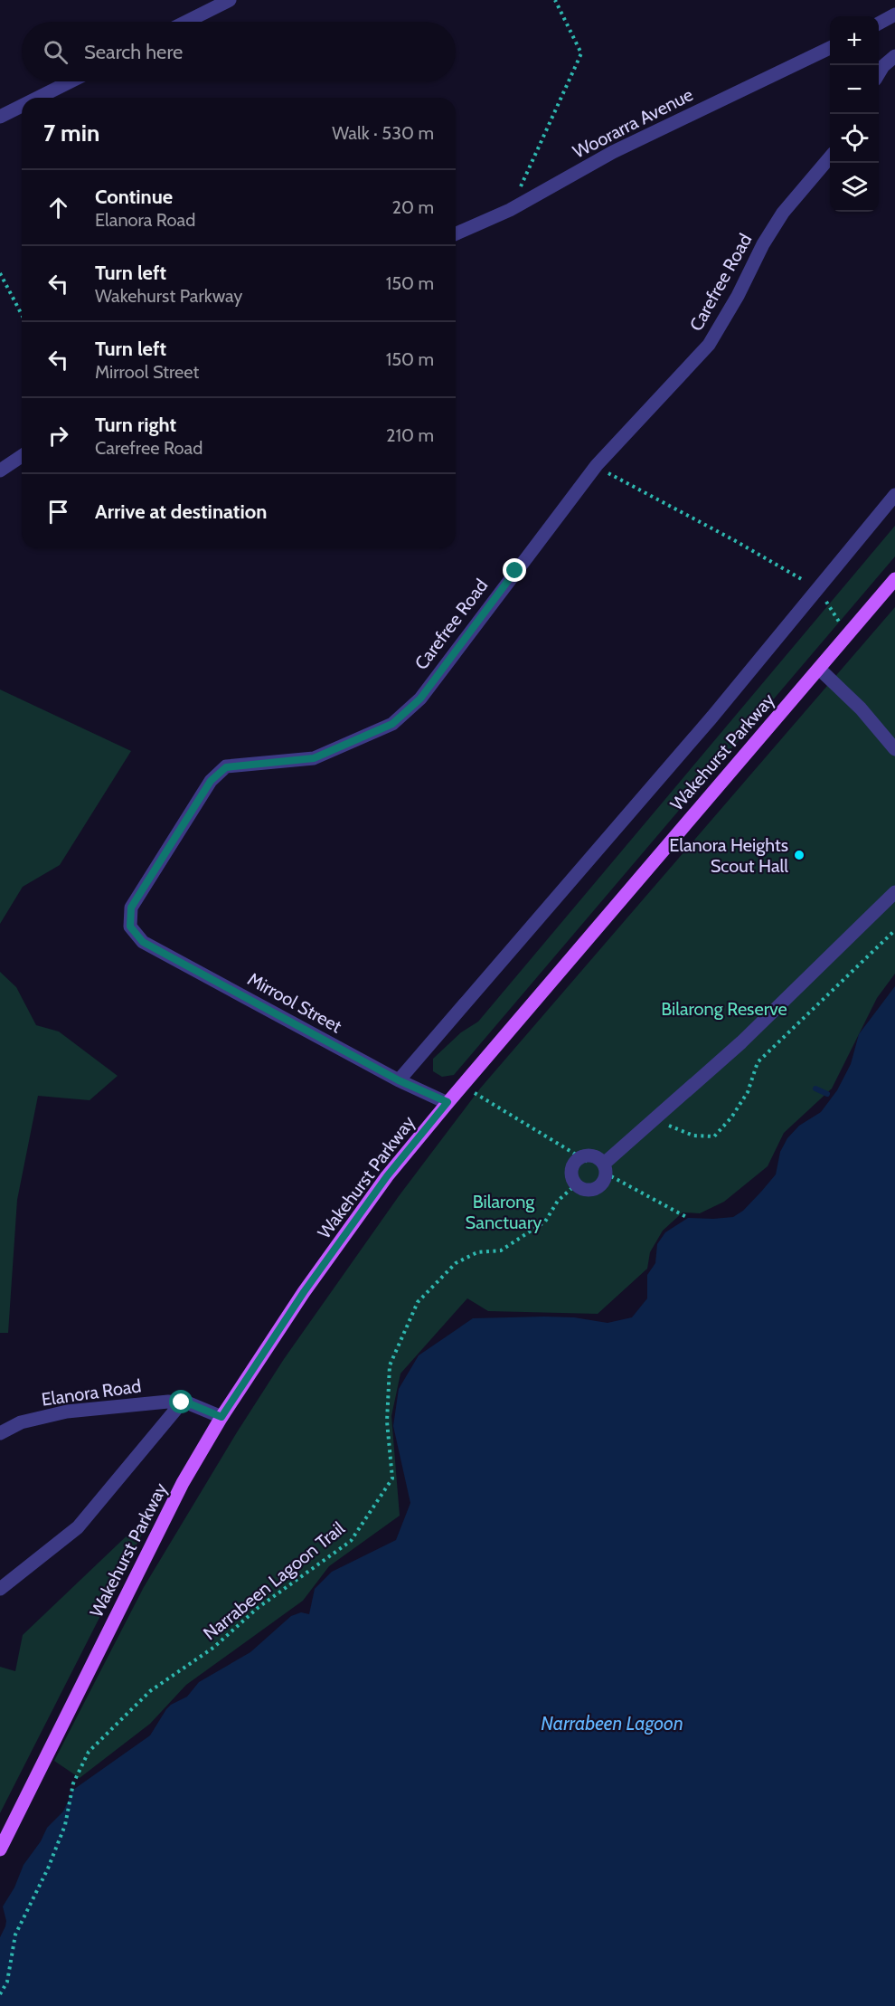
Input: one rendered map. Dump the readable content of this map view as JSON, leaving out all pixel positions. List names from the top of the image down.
{
  "streets": {
    "main road": ["Wakehurst Parkway"],
    "street": [
      "Woorarra Avenue",
      "Carefree Road",
      "Mirrool Street",
      "Elanora Road"
    ],
    "path": ["Narrabeen Lagoon Trail"]
  },
  "crossings": [
    ["Carefree Road", "Mirrool Street"],
    ["Wakehurst Parkway", "Mirrool Street"],
    ["Wakehurst Parkway", "Elanora Road"]
  ],
  "water": ["Narrabeen Lagoon"],
  "parks": ["Bilarong Reserve", "Bilarong Sanctuary"],
  "places": ["Elanora Heights Scout Hall"],
  "page": {
    "map_buttons": ["+", "−"],
    "search": "Search here",
    "heading": ["7 min", "Walk · 530 m"],
    "list": [
      ["Continue", "Elanora Road", "20 m"],
      ["Turn left", "Wakehurst Parkway", "150 m"],
      ["Turn left", "Mirrool Street", "150 m"],
      ["Turn right", "Carefree Road", "210 m"],
      "Arrive at destination"
    ]
  }
}
